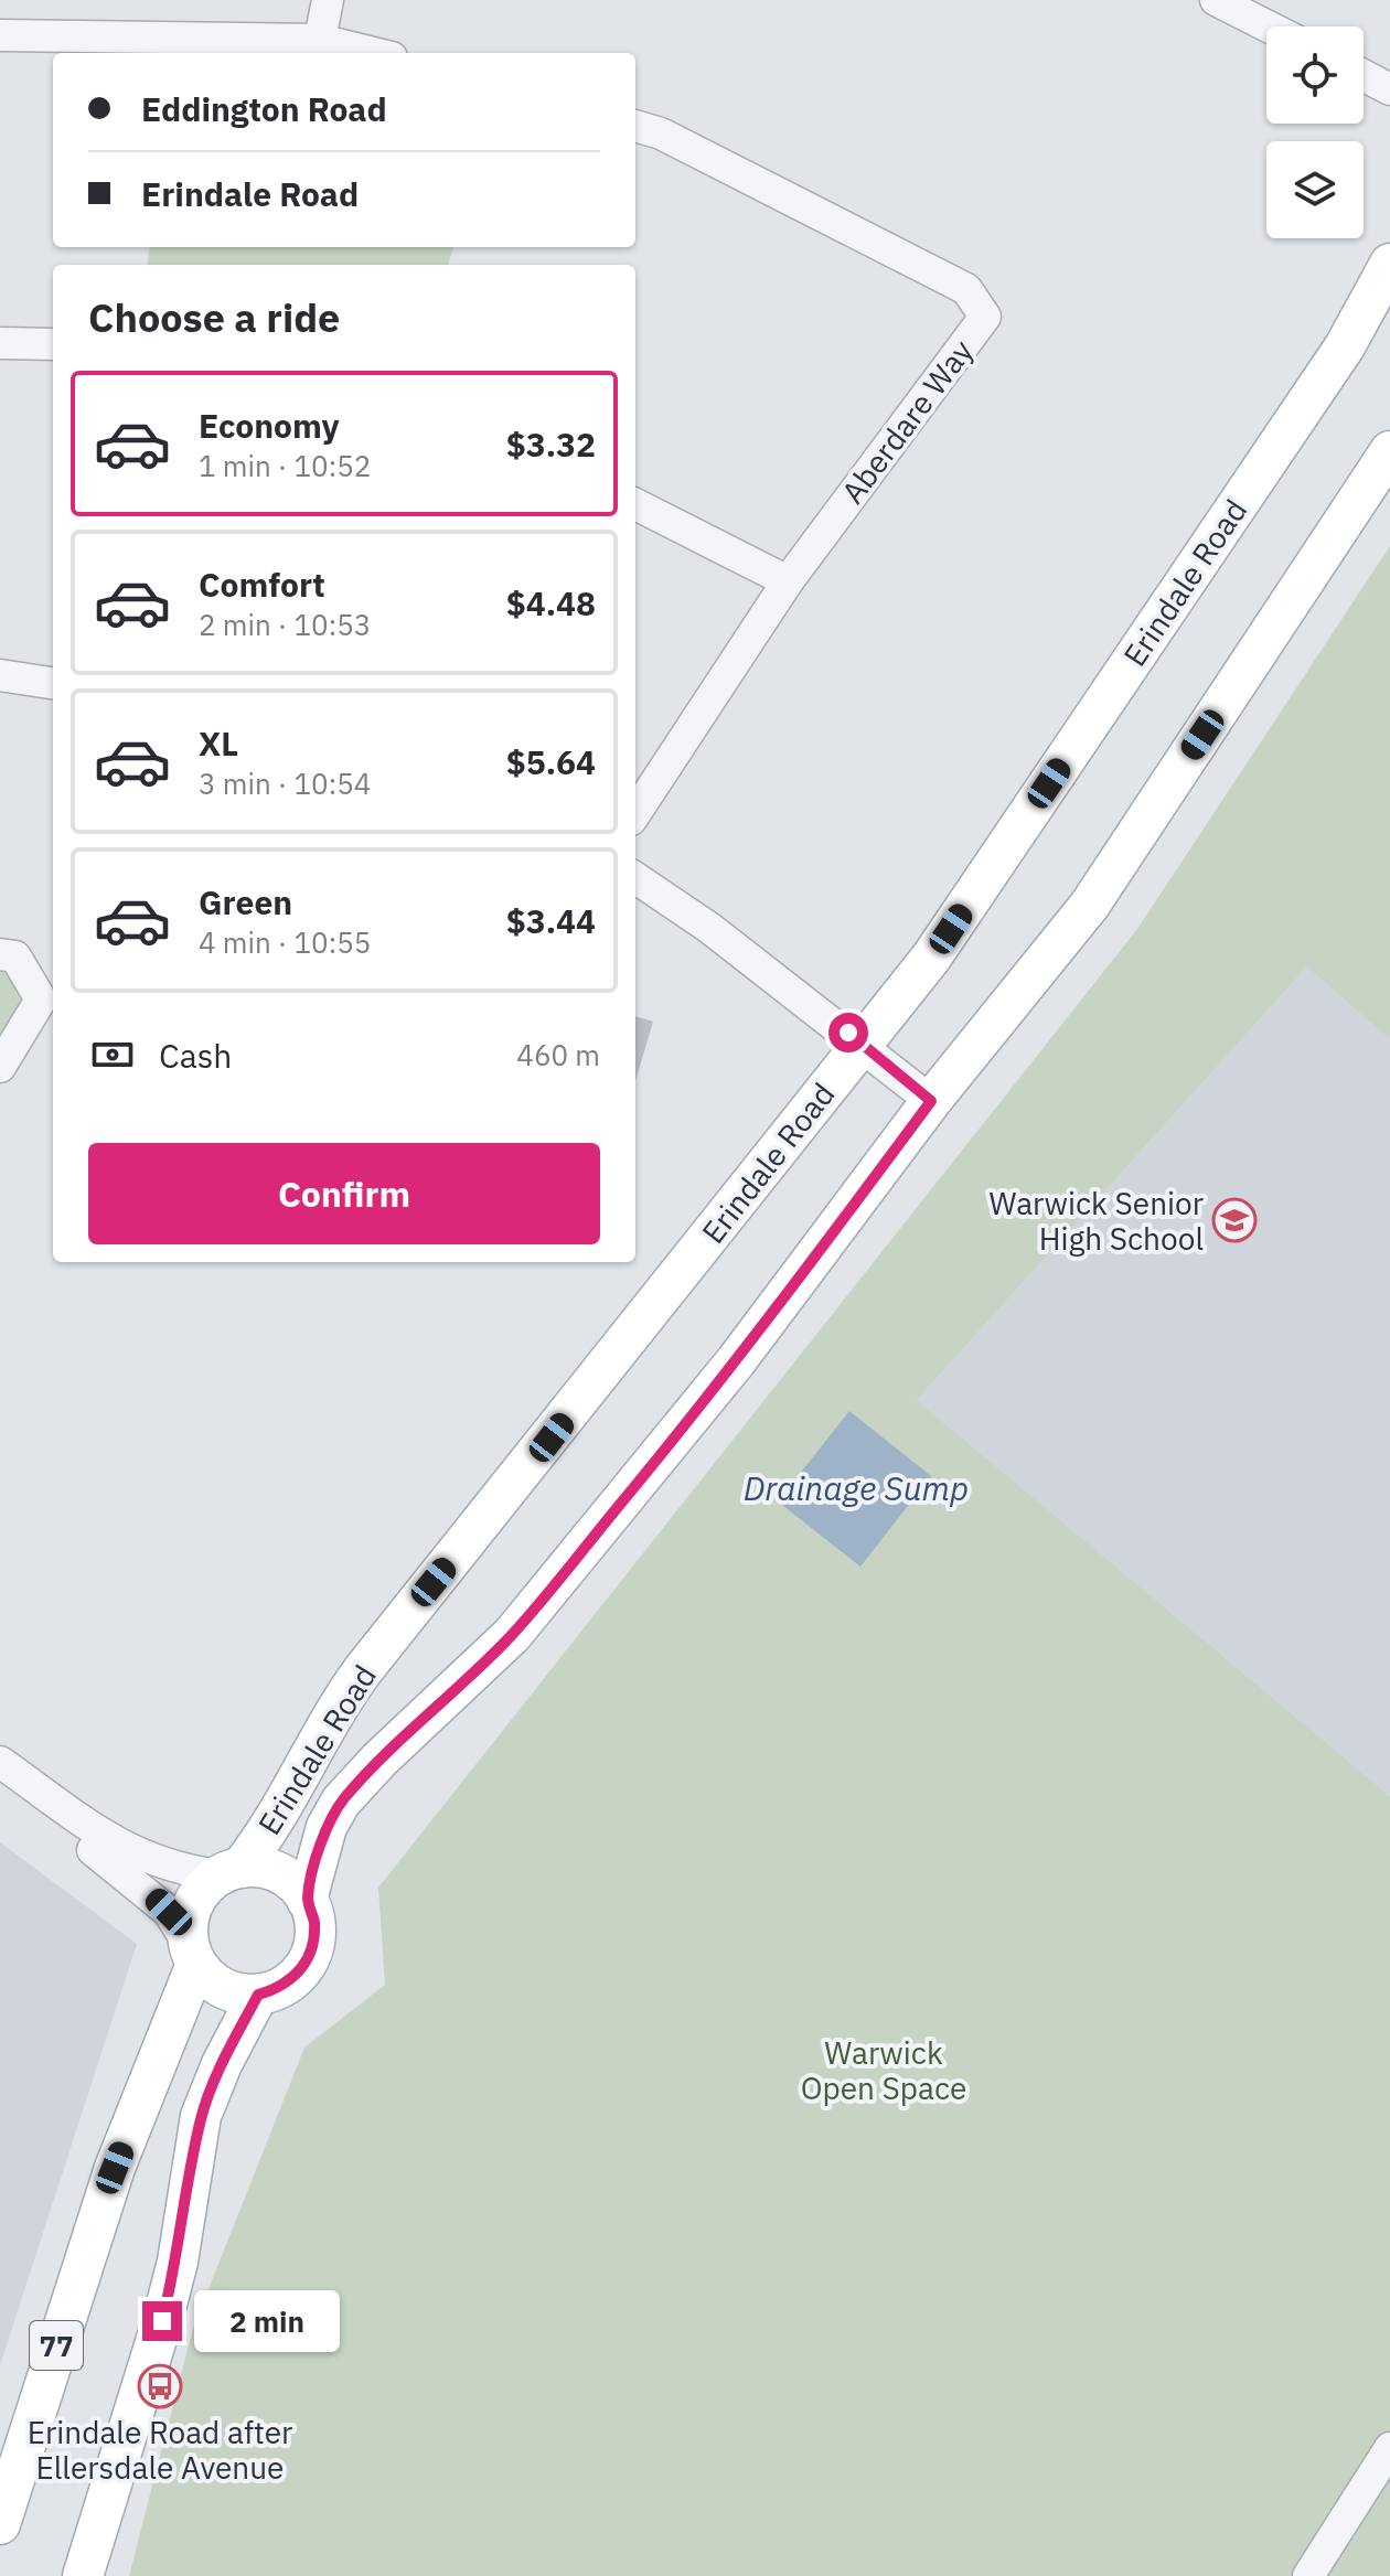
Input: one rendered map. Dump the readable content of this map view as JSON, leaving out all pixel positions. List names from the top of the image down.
{
  "streets": {
    "main road": ["Erindale Road", "77"],
    "street": ["Aberdare Way"]
  },
  "water": ["Drainage Sump"],
  "parks": ["Warwick Open Space"],
  "places": {
    "school or university": ["Warwick Senior High School"],
    "bus stop": ["Erindale Road after Ellersdale Avenue"]
  },
  "page": {
    "banner": ["Eddington Road", "Erindale Road"],
    "heading": "Choose a ride",
    "list": [
      {
        "name": "Economy",
        "note": "1 min · 10:52",
        "value": "$3.32"
      },
      {
        "name": "Comfort",
        "note": "2 min · 10:53",
        "value": "$4.48"
      },
      {
        "name": "XL",
        "note": "3 min · 10:54",
        "value": "$5.64"
      },
      {
        "name": "Green",
        "note": "4 min · 10:55",
        "value": "$3.44"
      }
    ],
    "pay": ["Cash", "460 m"],
    "buttons": "Confirm",
    "bubble": "2 min"
  }
}
